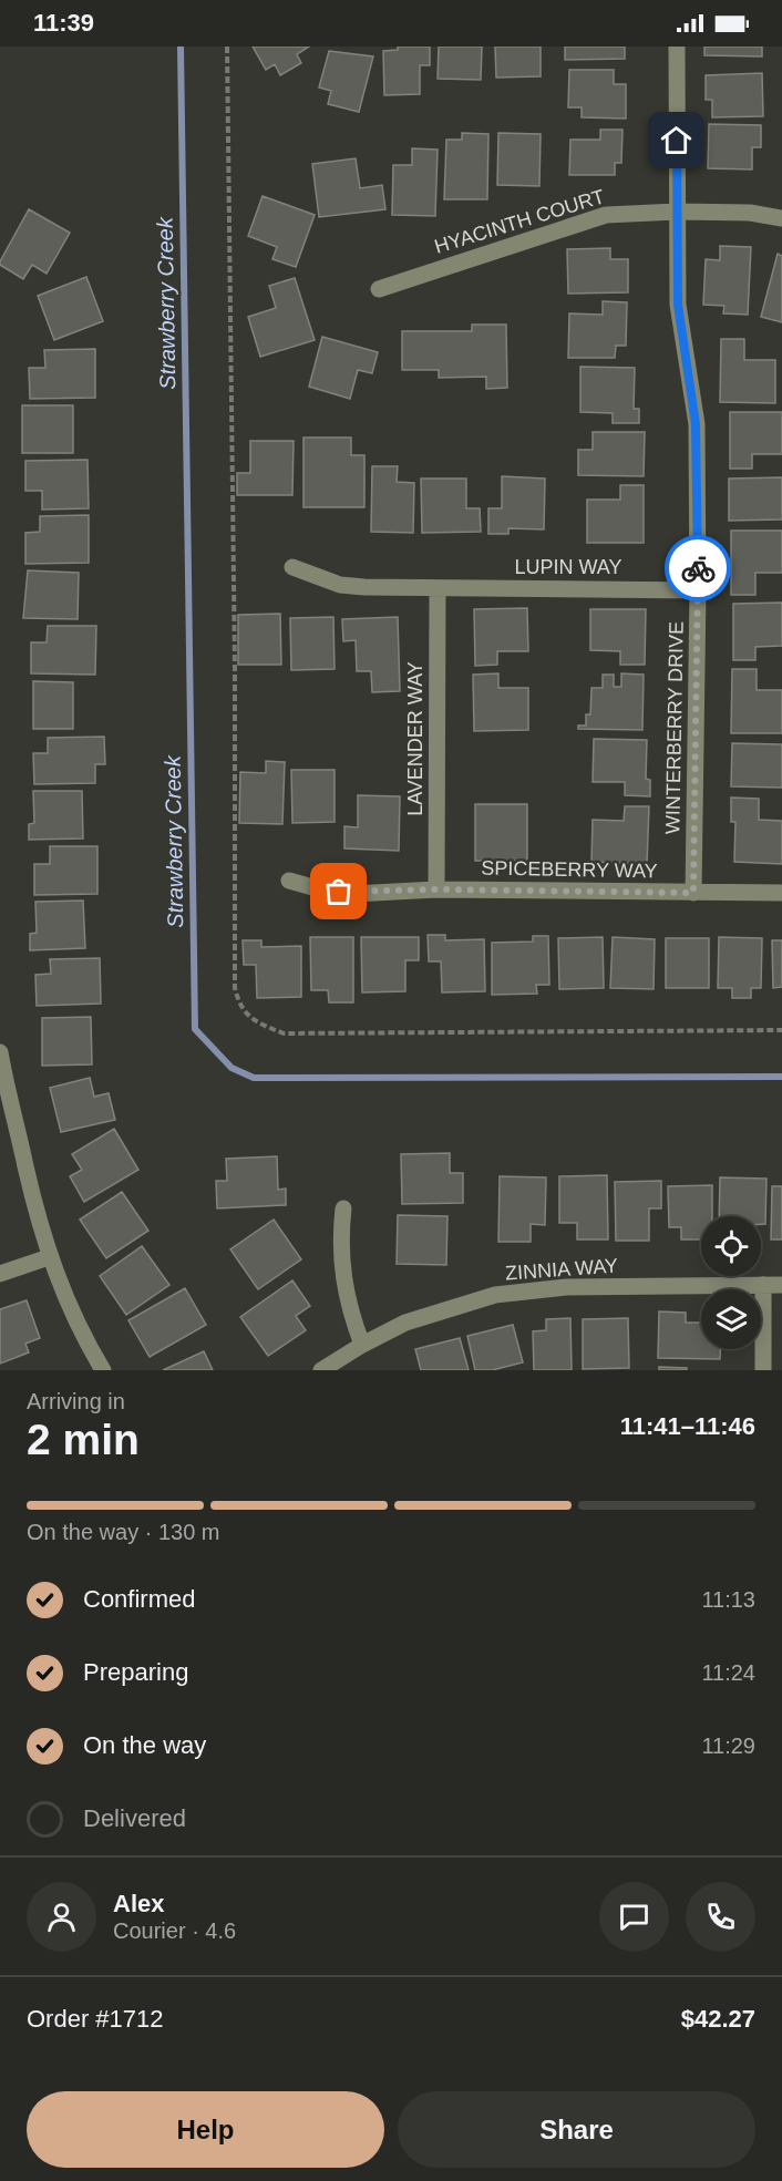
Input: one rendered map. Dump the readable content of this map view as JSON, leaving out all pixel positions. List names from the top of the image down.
{
  "streets": {
    "street": [
      "HYACINTH COURT",
      "LUPIN WAY",
      "WINTERBERRY DRIVE",
      "LAVENDER WAY",
      "SPICEBERRY WAY",
      "ZINNIA WAY"
    ]
  },
  "crossings": [
    ["HYACINTH COURT", "WINTERBERRY DRIVE"],
    ["LUPIN WAY", "WINTERBERRY DRIVE"],
    ["LUPIN WAY", "LAVENDER WAY"],
    ["WINTERBERRY DRIVE", "SPICEBERRY WAY"],
    ["LAVENDER WAY", "SPICEBERRY WAY"]
  ],
  "water": ["Strawberry Creek"],
  "page": {
    "status": "11:39",
    "heading": ["2 min", "Arriving in", "11:41–11:46"],
    "panel": [
      "Alex",
      "Courier · 4.6",
      "Order #1712",
      "$42.27"
    ],
    "bar": "On the way · 130 m",
    "list": [
      ["Confirmed", "11:13"],
      ["Preparing", "11:24"],
      ["On the way", "11:29"],
      "Delivered"
    ],
    "buttons": ["Help", "Share"]
  }
}
